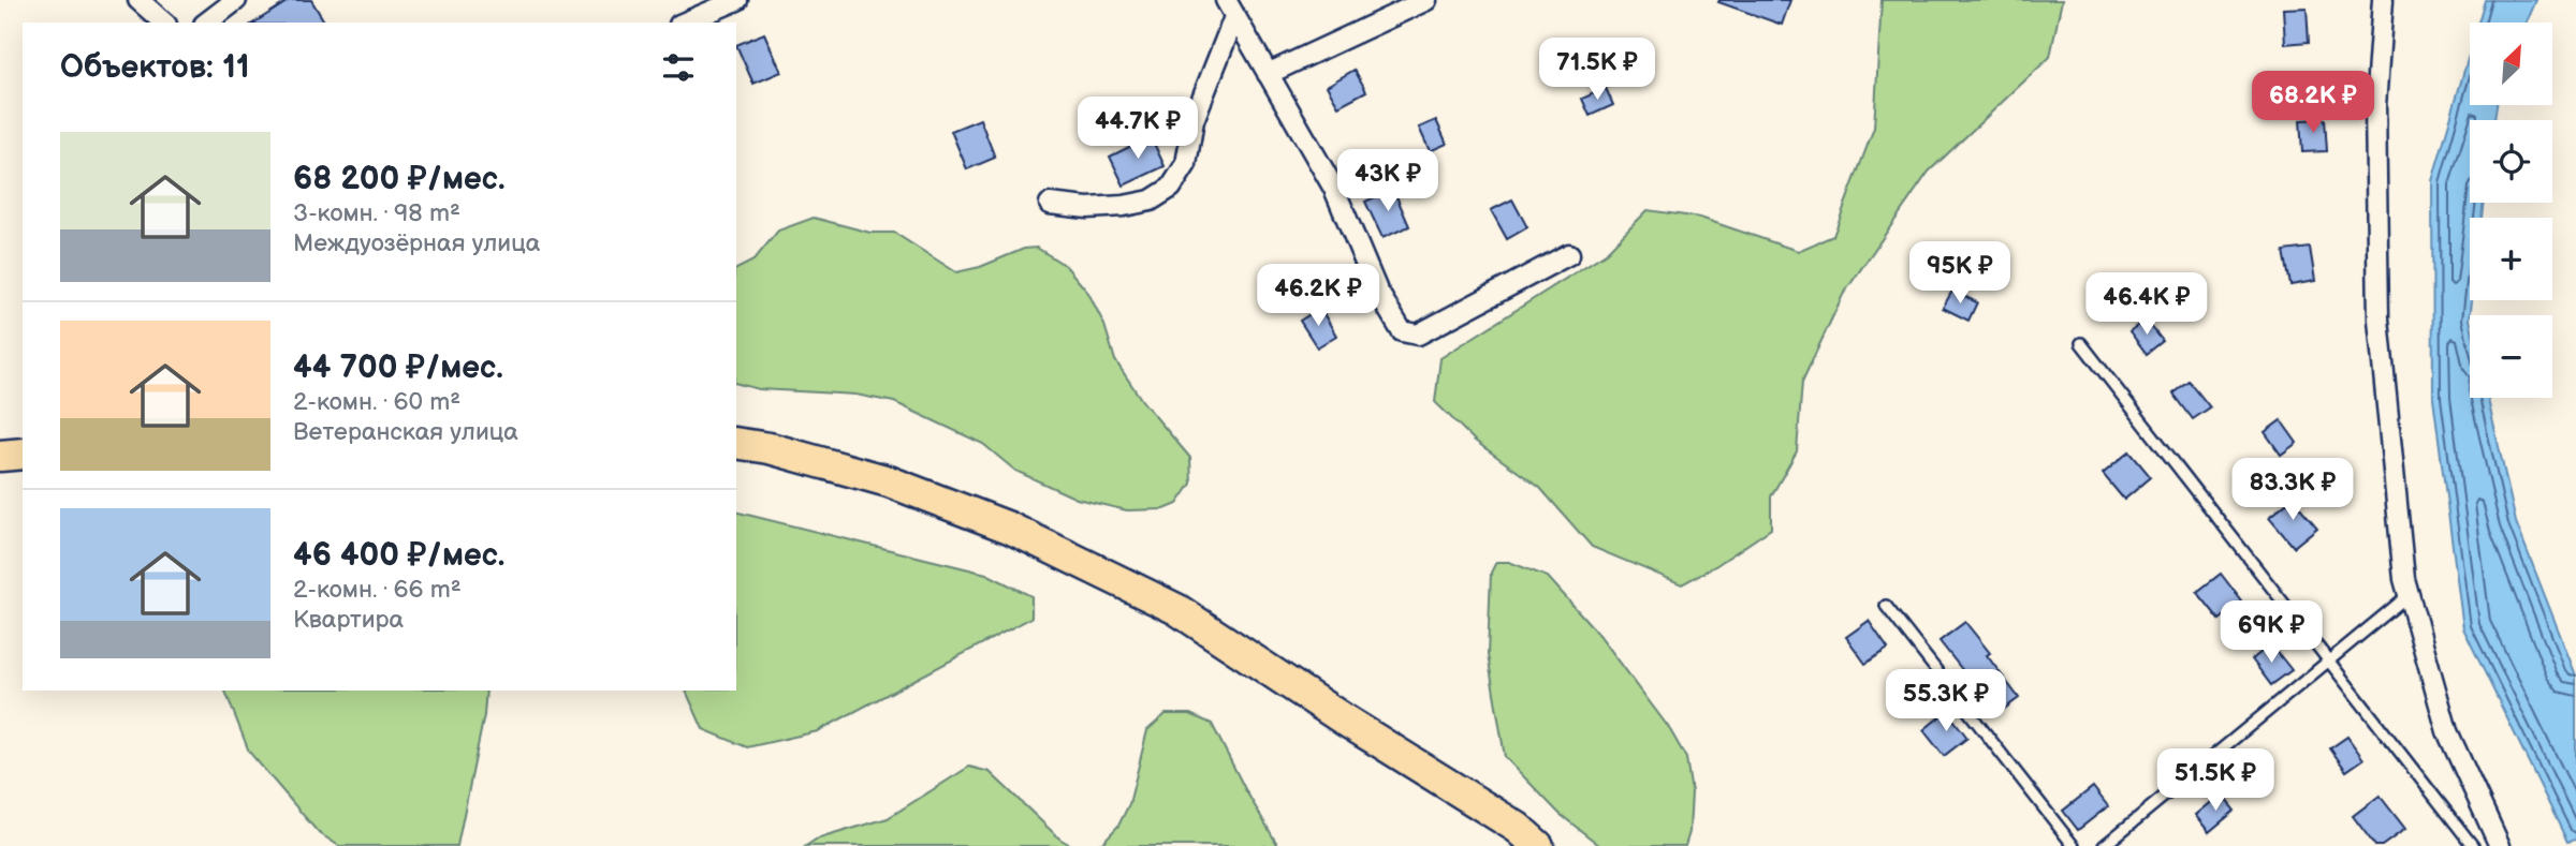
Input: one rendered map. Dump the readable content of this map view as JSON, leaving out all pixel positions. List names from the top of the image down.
{
  "north": "top right",
  "page": {
    "map_buttons": ["+", "−"],
    "heading": "Объектов: 11",
    "price": [
      "71.5K ₽",
      "68.2K ₽",
      "44.7K ₽",
      "43K ₽",
      "95K ₽",
      "46.2K ₽",
      "46.4K ₽",
      "83.3K ₽",
      "69K ₽",
      "55.3K ₽",
      "51.5K ₽"
    ],
    "list": [
      {
        "name": "68 200 ₽/мес.",
        "note": "3-комн. · 98 m² · Междуозёрная улица"
      },
      {
        "name": "44 700 ₽/мес.",
        "note": "2-комн. · 60 m² · Ветеранская улица"
      },
      {
        "name": "46 400 ₽/мес.",
        "note": "2-комн. · 66 m² · Квартира"
      }
    ]
  }
}
